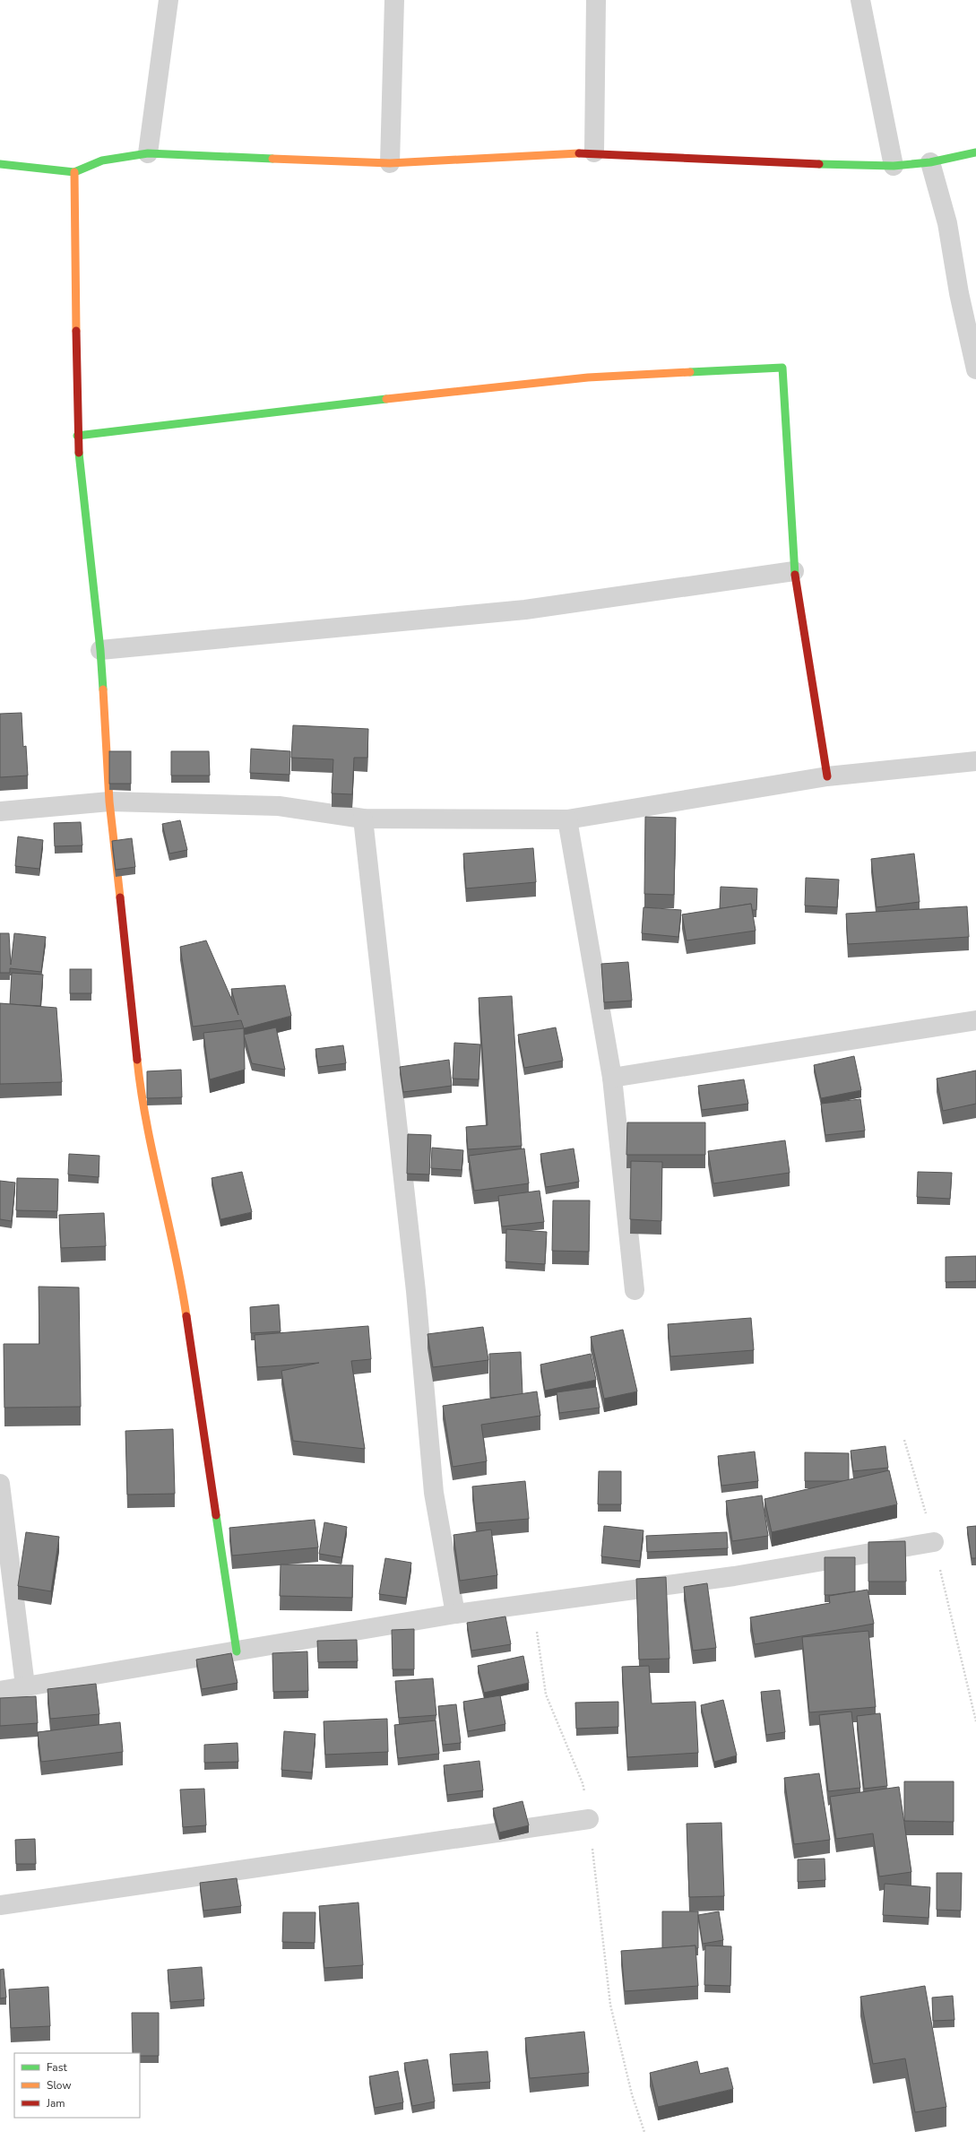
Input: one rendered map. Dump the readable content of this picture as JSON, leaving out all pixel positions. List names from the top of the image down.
{
  "legend": ["Fast", "Slow", "Jam"]
}
